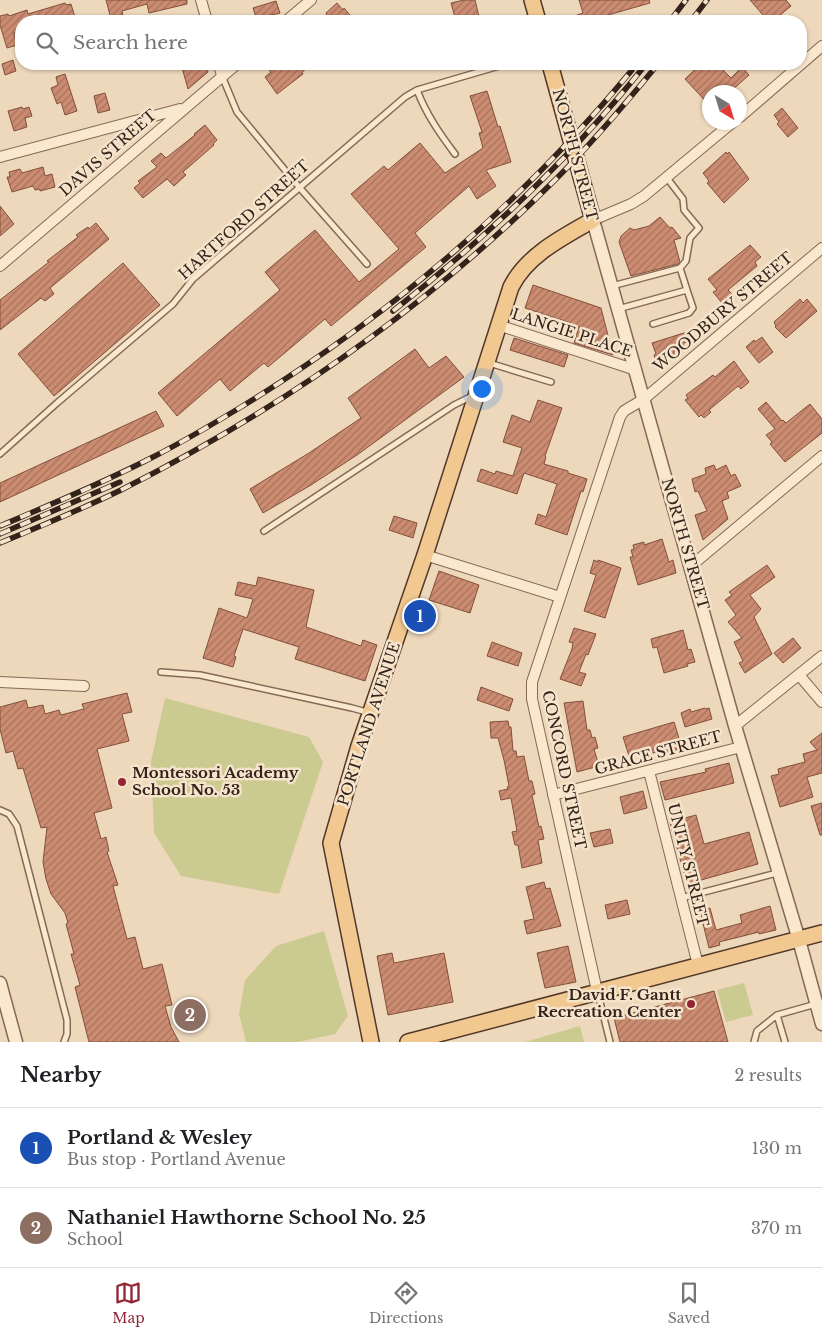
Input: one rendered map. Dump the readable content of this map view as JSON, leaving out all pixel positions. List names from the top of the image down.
{
  "streets": {
    "main road": ["NORTH STREET", "PORTLAND AVENUE"],
    "street": [
      "DAVIS STREET",
      "WOODBURY STREET",
      "LANGIE PLACE",
      "GRACE STREET",
      "CONCORD STREET",
      "UNITY STREET"
    ],
    "lane": ["HARTFORD STREET"]
  },
  "crossings": [
    ["NORTH STREET", "WOODBURY STREET"],
    ["NORTH STREET", "LANGIE PLACE"],
    ["NORTH STREET", "PORTLAND AVENUE"],
    ["NORTH STREET", "GRACE STREET"],
    ["NORTH STREET", "CONCORD STREET"],
    ["WOODBURY STREET", "CONCORD STREET"],
    ["LANGIE PLACE", "PORTLAND AVENUE"],
    ["GRACE STREET", "CONCORD STREET"],
    ["GRACE STREET", "UNITY STREET"]
  ],
  "places": ["Montessori Academy School No. 53", "David F. Gantt Recreation Center"],
  "north": "bottom right",
  "page": {
    "search": "Search here",
    "pins": ["1", "2"],
    "heading": ["Nearby", "2 results"],
    "list": [
      {
        "mark": "1",
        "name": "Portland & Wesley",
        "note": "Bus stop · Portland Avenue",
        "value": "130 m"
      },
      {
        "mark": "2",
        "name": "Nathaniel Hawthorne School No. 25",
        "note": "School",
        "value": "370 m"
      }
    ],
    "nav": ["Map", "Directions", "Saved"]
  }
}
